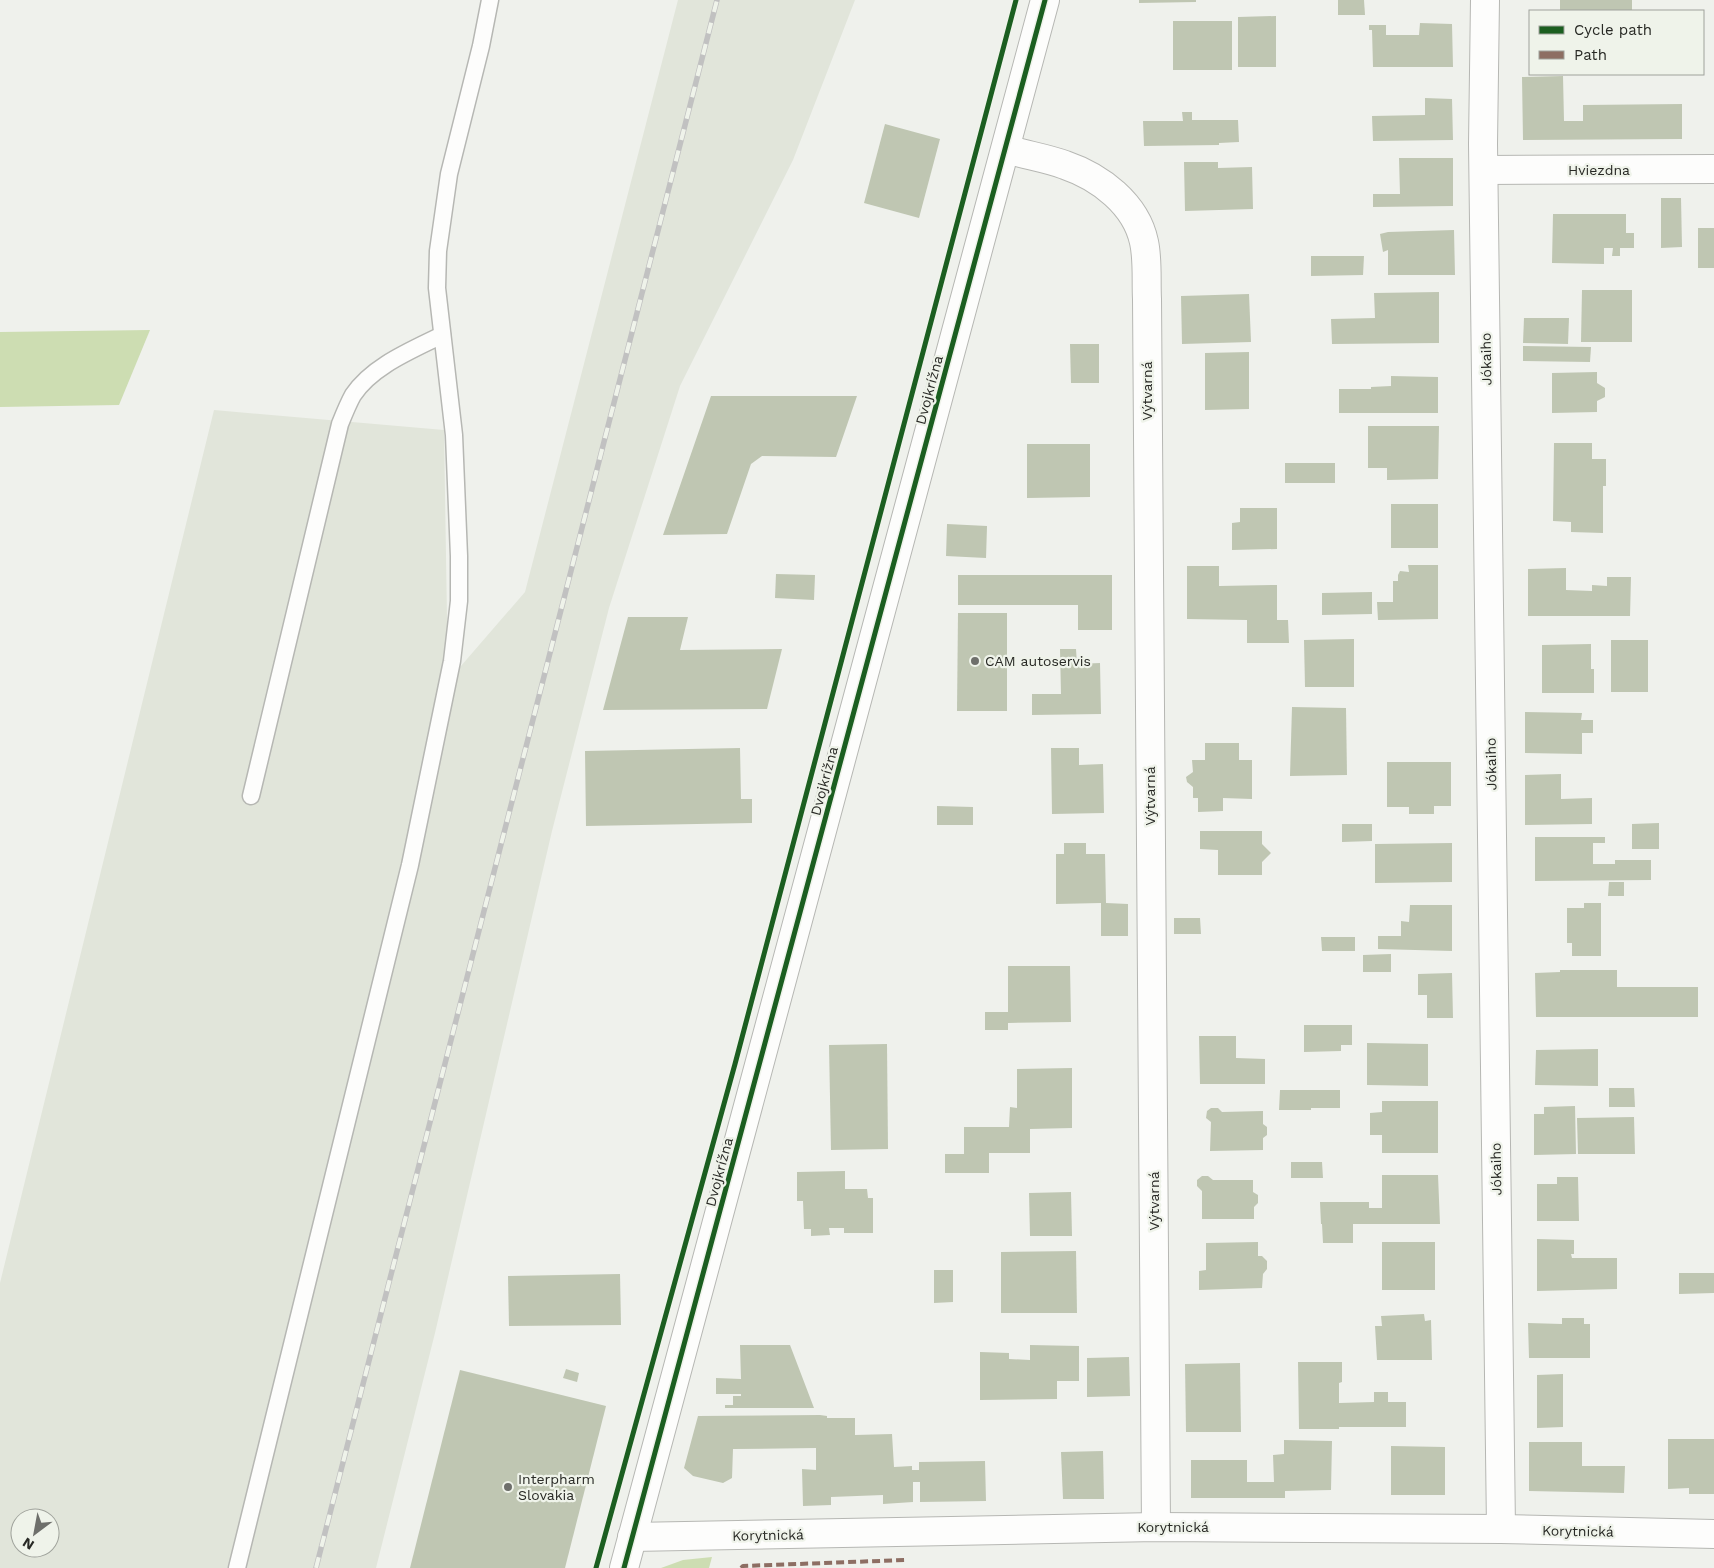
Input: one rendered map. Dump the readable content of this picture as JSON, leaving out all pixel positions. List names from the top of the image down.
{
  "streets": {
    "street": [
      "Hviezdna",
      "Jókaiho",
      "Dvojkrížna",
      "Výtvarná",
      "Korytnická"
    ]
  },
  "crossings": [
    ["Hviezdna", "Jókaiho"],
    ["Jókaiho", "Korytnická"],
    ["Dvojkrížna", "Výtvarná"],
    ["Dvojkrížna", "Korytnická"],
    ["Výtvarná", "Korytnická"]
  ],
  "places": ["CAM autoservis", "Interpharm Slovakia"],
  "legend": ["Cycle path", "Path"],
  "north": "bottom left"
}
